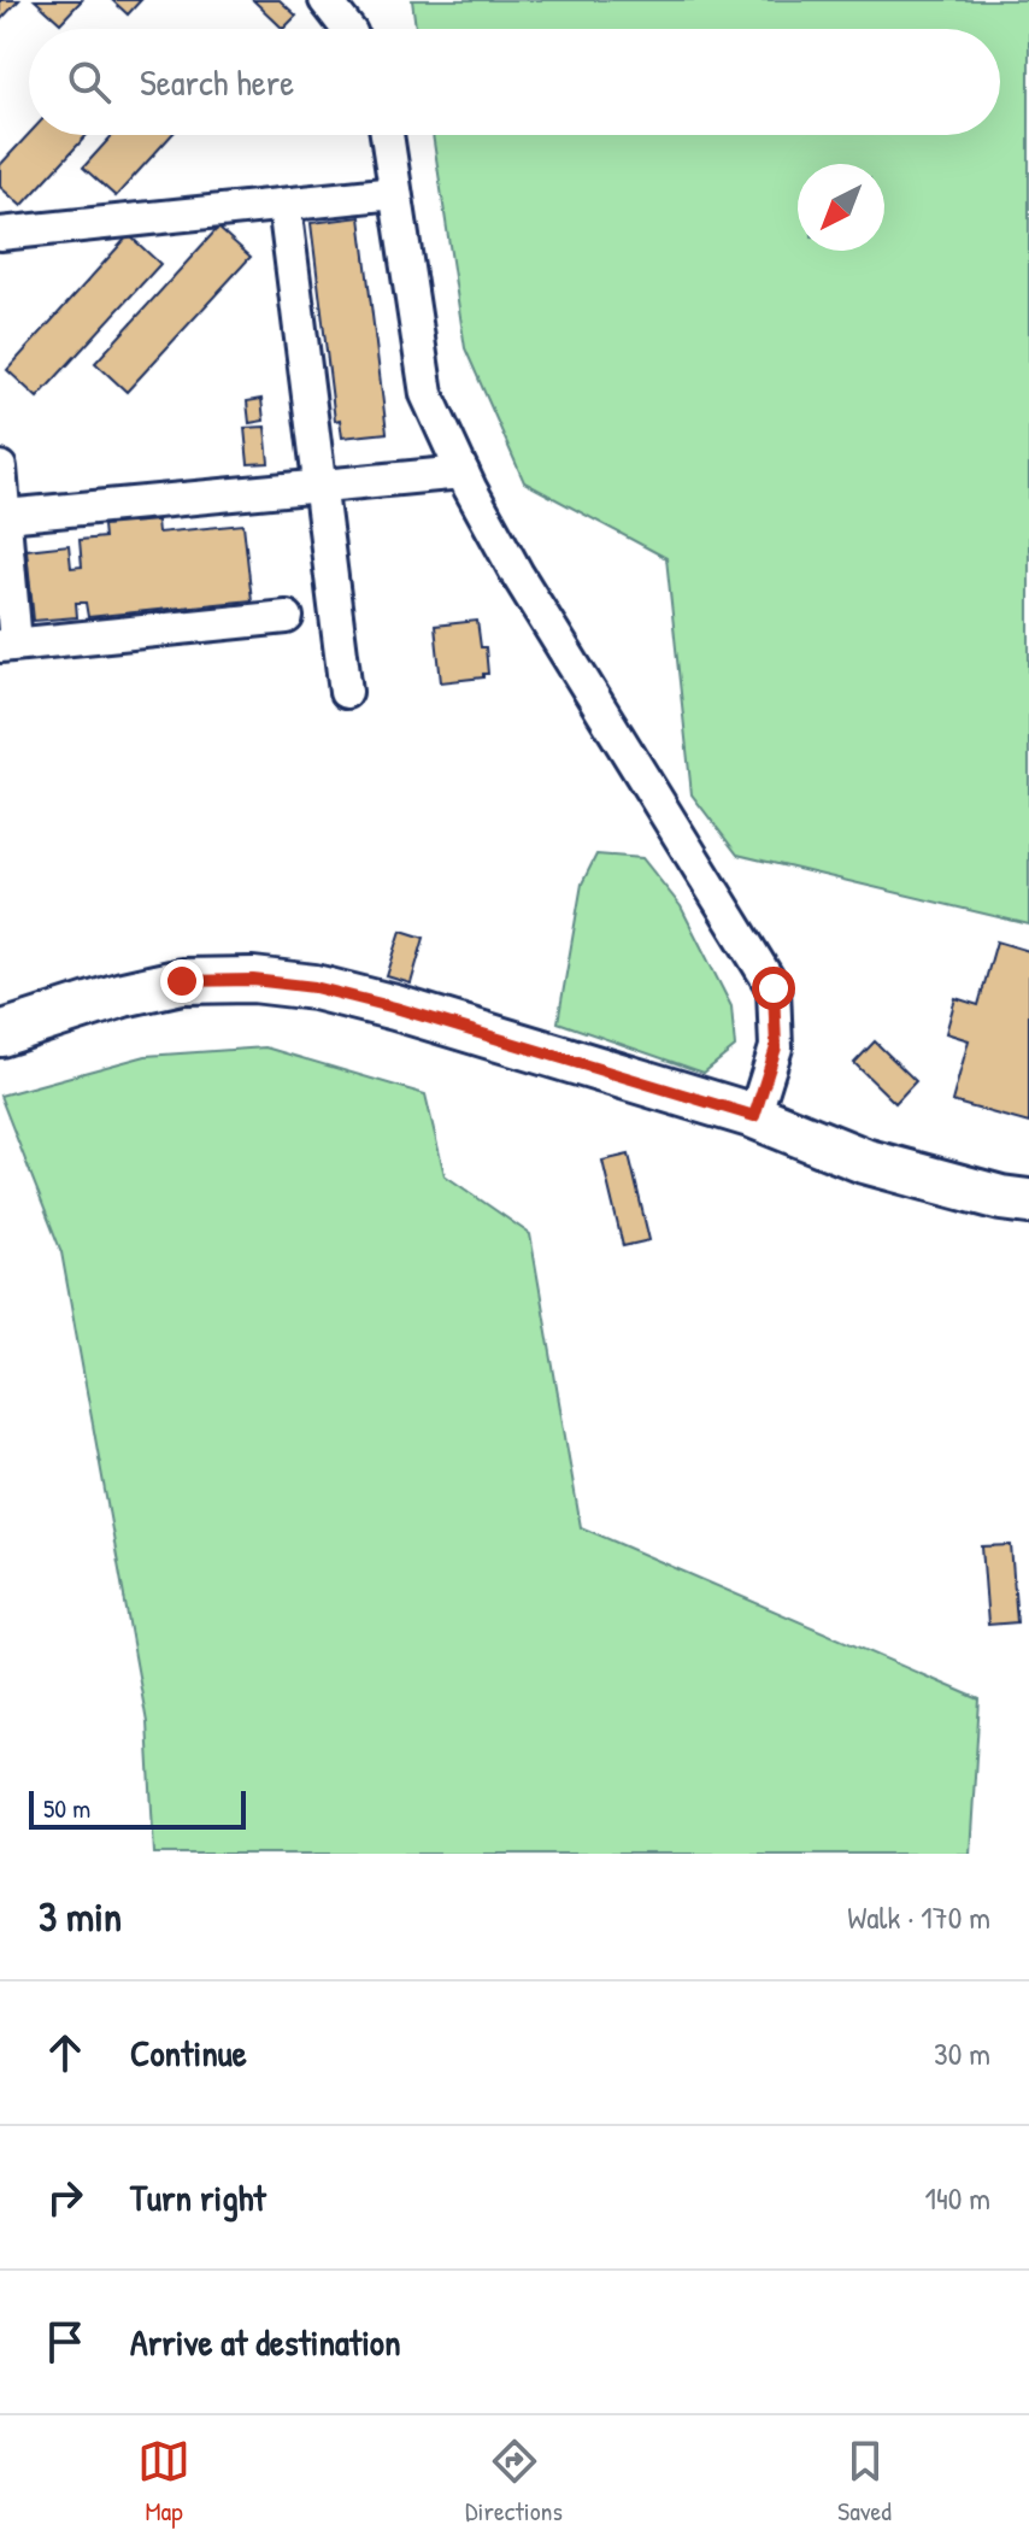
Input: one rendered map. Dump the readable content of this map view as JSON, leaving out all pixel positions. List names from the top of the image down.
{
  "scale_bar": "50 m",
  "north": "bottom left",
  "page": {
    "search": "Search here",
    "scale": "50 m",
    "heading": ["3 min", "Walk · 170 m"],
    "list": [
      ["Continue", "30 m"],
      ["Turn right", "140 m"],
      "Arrive at destination"
    ],
    "nav": ["Map", "Directions", "Saved"]
  }
}
